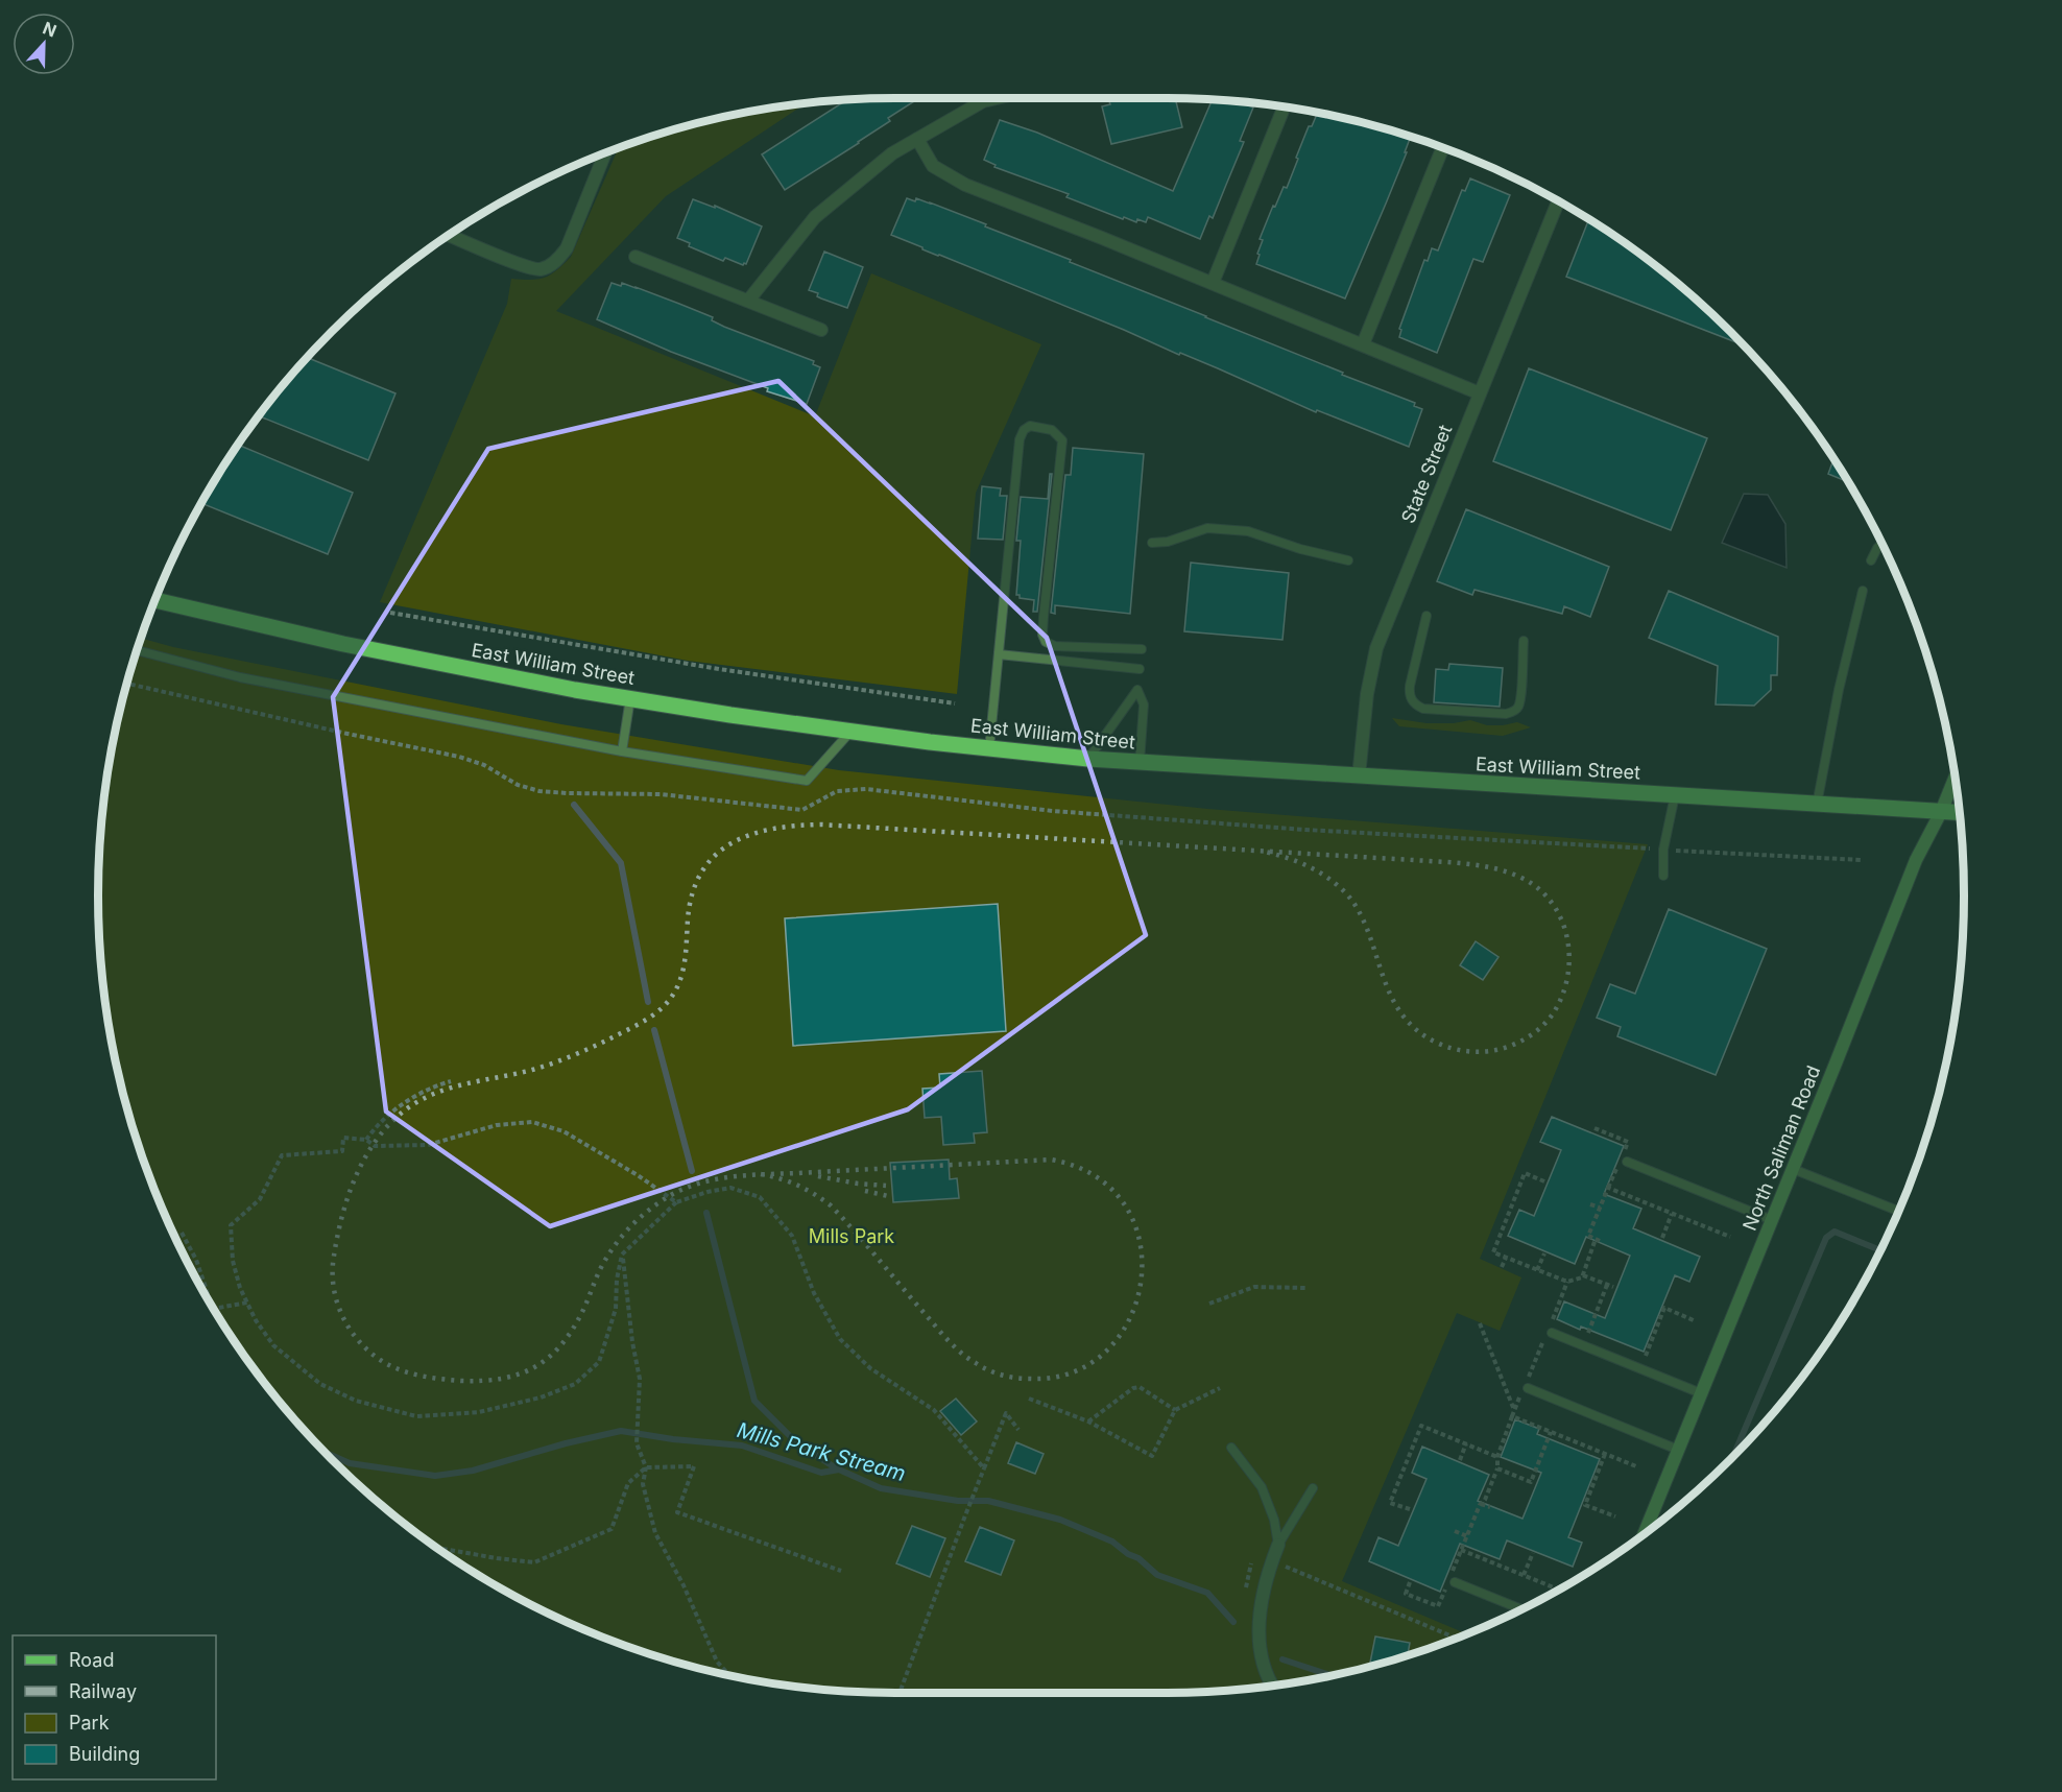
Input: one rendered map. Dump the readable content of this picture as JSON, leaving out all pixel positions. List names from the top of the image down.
{
  "streets": {
    "main road": ["East William Street", "North Saliman Road"],
    "street": ["State Street"]
  },
  "crossings": [
    ["State Street", "East William Street"],
    ["East William Street", "North Saliman Road"]
  ],
  "water": ["Mills Park Stream"],
  "parks": ["Mills Park"],
  "legend": [
    "Road",
    "Railway",
    "Park",
    "Building"
  ],
  "north": "top"
}
